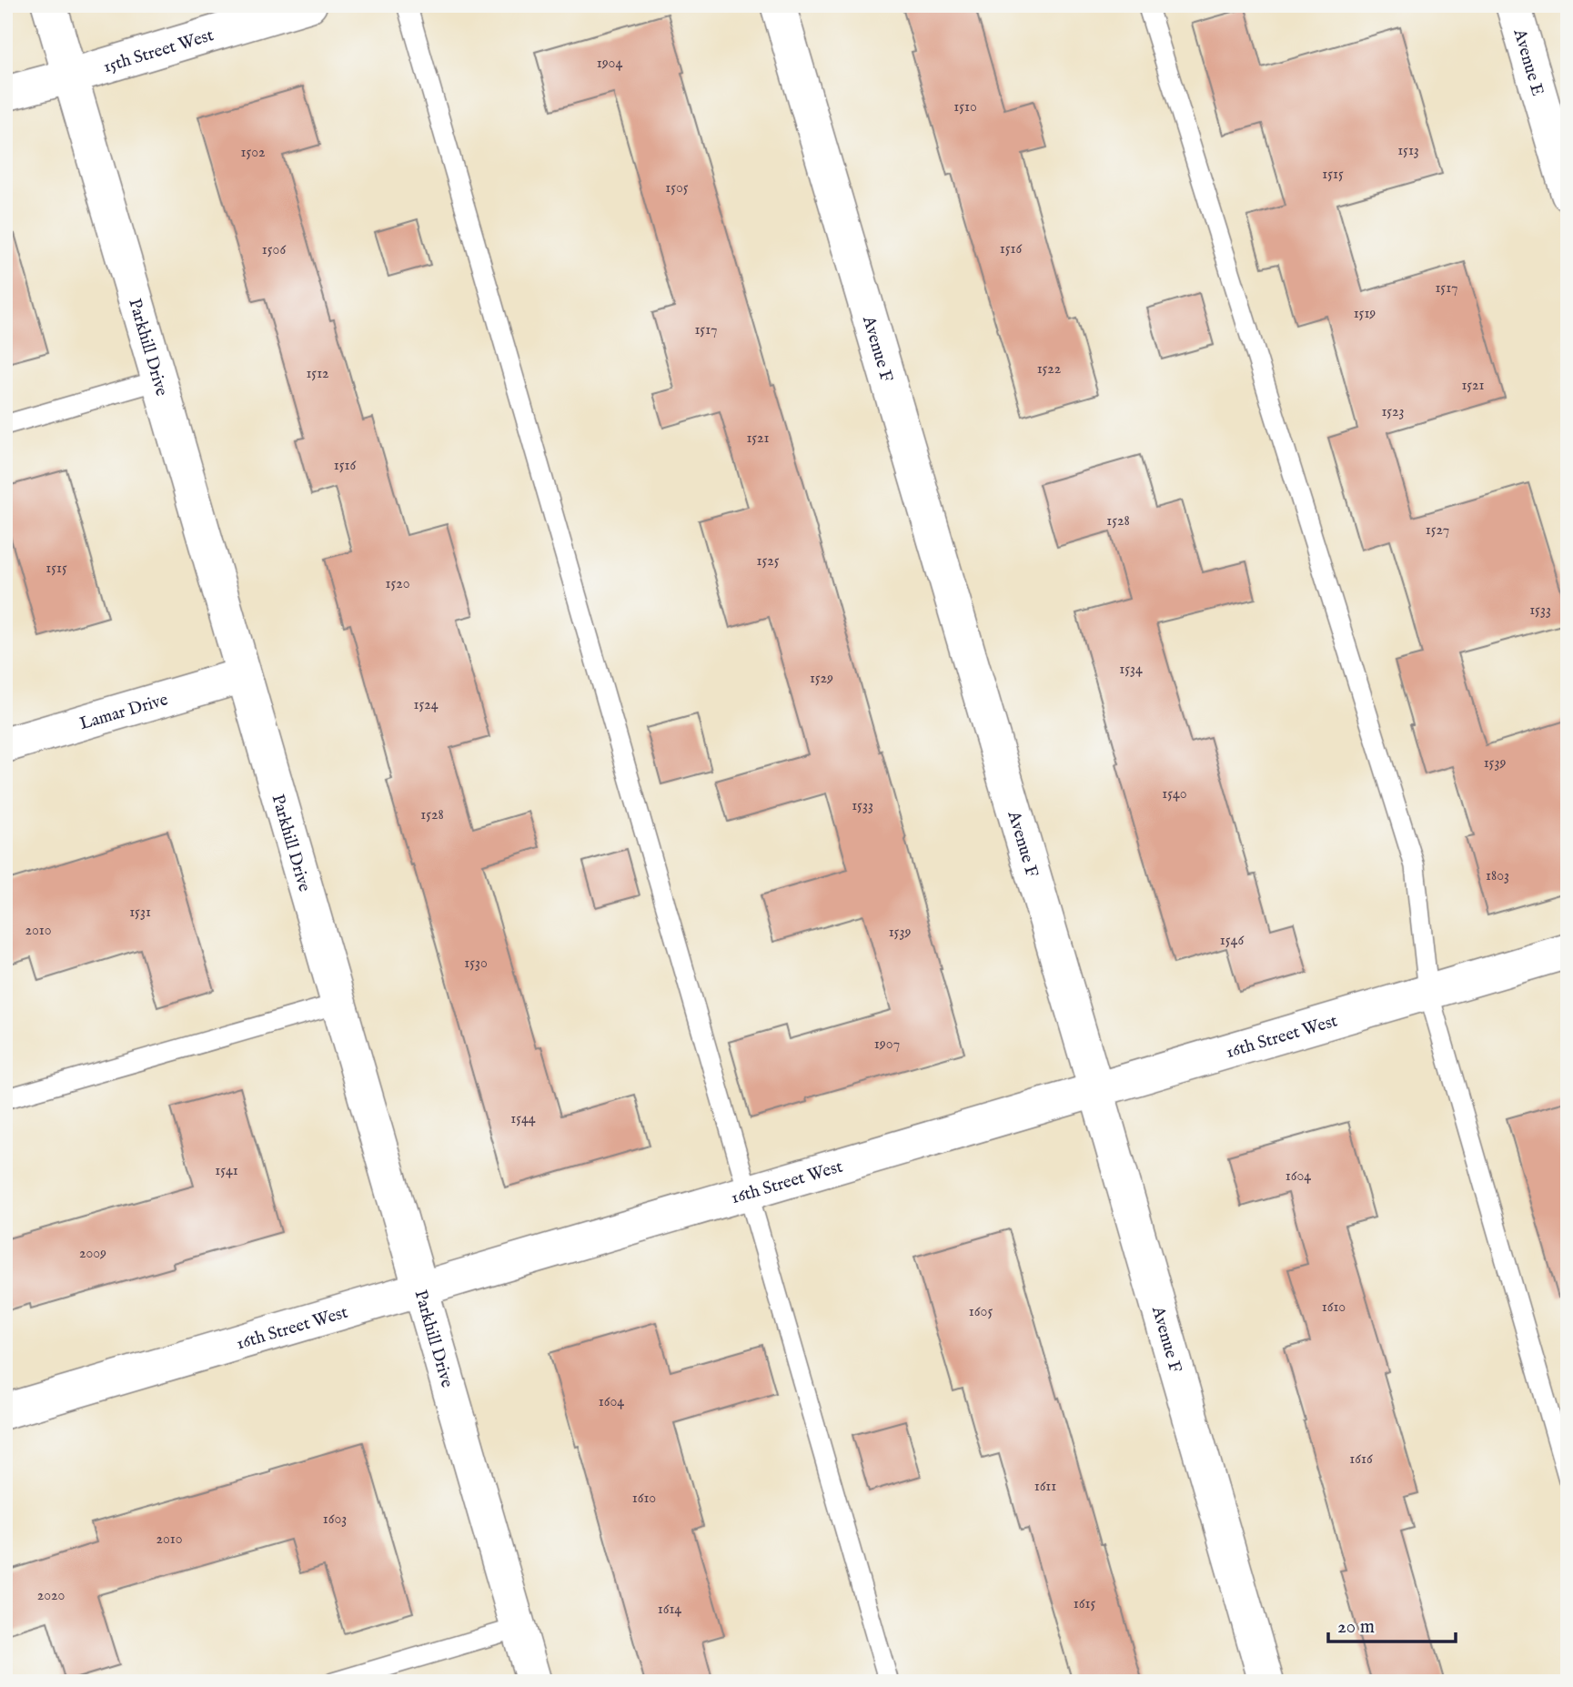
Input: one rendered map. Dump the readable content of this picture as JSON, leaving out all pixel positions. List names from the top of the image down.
{
  "streets": {
    "street": [
      "15th Street West",
      "Avenue E",
      "Parkhill Drive",
      "Avenue F",
      "Lamar Drive",
      "16th Street West"
    ]
  },
  "crossings": [
    ["15th Street West", "Parkhill Drive"],
    ["Parkhill Drive", "Lamar Drive"],
    ["Parkhill Drive", "16th Street West"],
    ["Avenue F", "16th Street West"]
  ],
  "house_numbers": [
    "1904",
    "1510",
    "1513",
    "1502",
    "1515",
    "1505",
    "1516",
    "1506",
    "1517",
    "1519",
    "1517",
    "1522",
    "1512",
    "1521",
    "1523",
    "1521",
    "1516",
    "1528",
    "1527",
    "1525",
    "1515",
    "1520",
    "1533",
    "1534",
    "1529",
    "1524",
    "1539",
    "1540",
    "1533",
    "1528",
    "1803",
    "1531",
    "2010",
    "1539",
    "1546",
    "1530",
    "1907",
    "1544",
    "1541",
    "1604",
    "2009",
    "1610",
    "1605",
    "1604",
    "1616",
    "1611",
    "1610",
    "1603",
    "2010",
    "2020",
    "1615",
    "1614"
  ],
  "scale_bar": "20 m"
}
